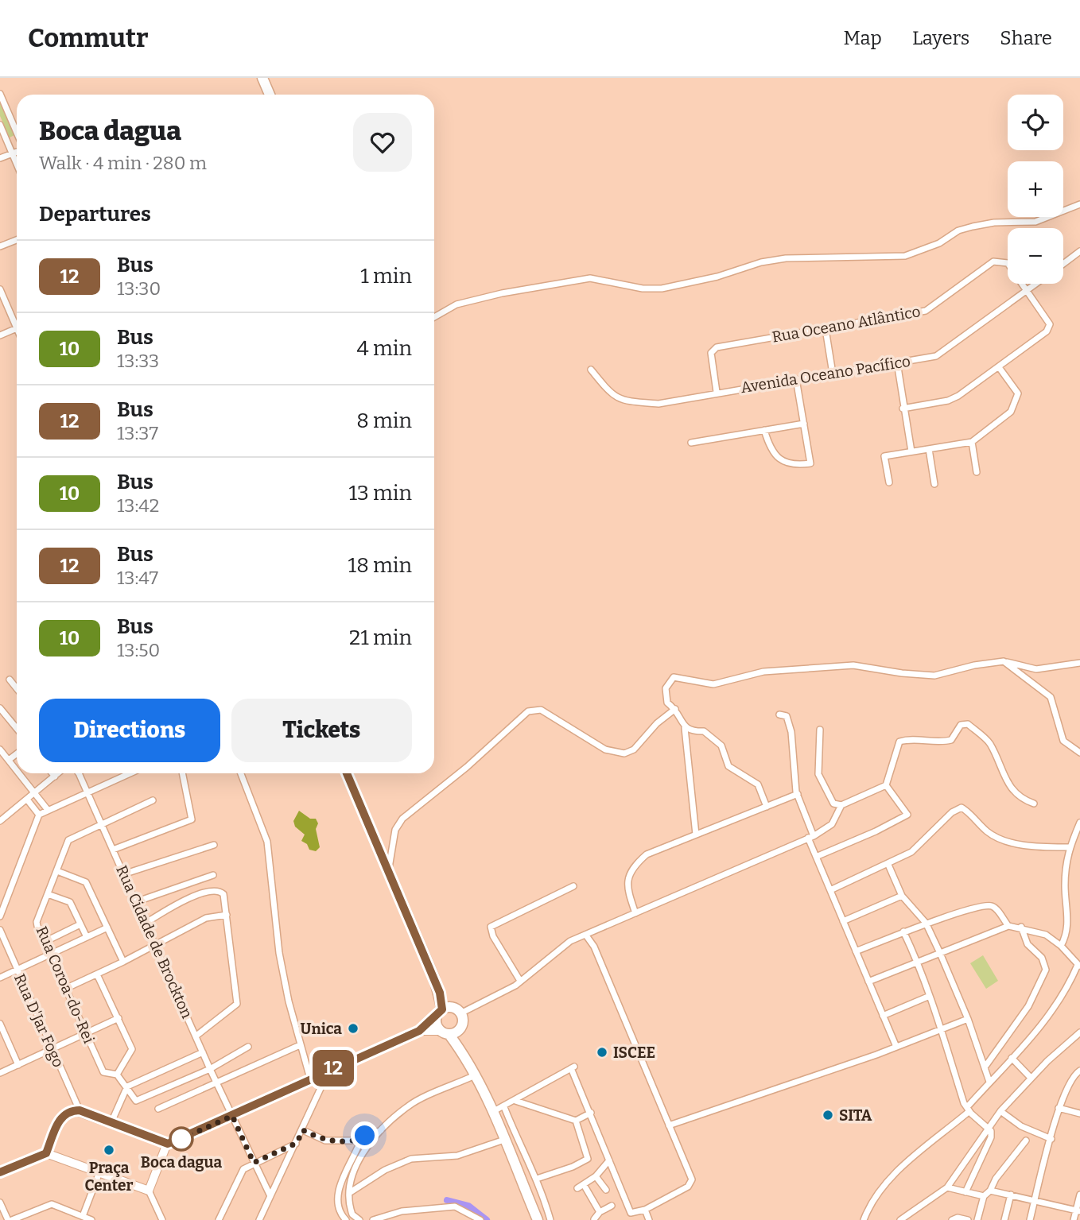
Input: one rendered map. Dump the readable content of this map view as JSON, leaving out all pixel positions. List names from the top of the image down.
{
  "streets": {
    "street": [
      "Rua Oceano Atlântico",
      "Avenida Oceano Pacífico",
      "Rua Cidade de Brockton",
      "Rua Coroa-do-Rei",
      "Rua D'Jar Fogo"
    ]
  },
  "crossings": [
    ["Rua Oceano Atlântico", "Avenida Oceano Pacífico"],
    ["Rua Cidade de Brockton", "Rua Coroa-do-Rei"]
  ],
  "places": [
    "Unica",
    "ISCEE",
    "SITA",
    "Boca dagua",
    "Praça Center"
  ],
  "lines": ["bus line 12"],
  "page": {
    "header": "Commutr",
    "nav": ["Map", "Layers", "Share"],
    "on_map": "12",
    "map_buttons": ["+", "−"],
    "heading": [
      ["Boca dagua", "Walk · 4 min · 280 m"],
      "Departures"
    ],
    "list": [
      {
        "mark": "12",
        "name": "Bus",
        "note": "13:30",
        "value": "1 min"
      },
      {
        "mark": "10",
        "name": "Bus",
        "note": "13:33",
        "value": "4 min"
      },
      {
        "mark": "12",
        "name": "Bus",
        "note": "13:37",
        "value": "8 min"
      },
      {
        "mark": "10",
        "name": "Bus",
        "note": "13:42",
        "value": "13 min"
      },
      {
        "mark": "12",
        "name": "Bus",
        "note": "13:47",
        "value": "18 min"
      },
      {
        "mark": "10",
        "name": "Bus",
        "note": "13:50",
        "value": "21 min"
      }
    ],
    "buttons": ["Directions", "Tickets"]
  }
}
